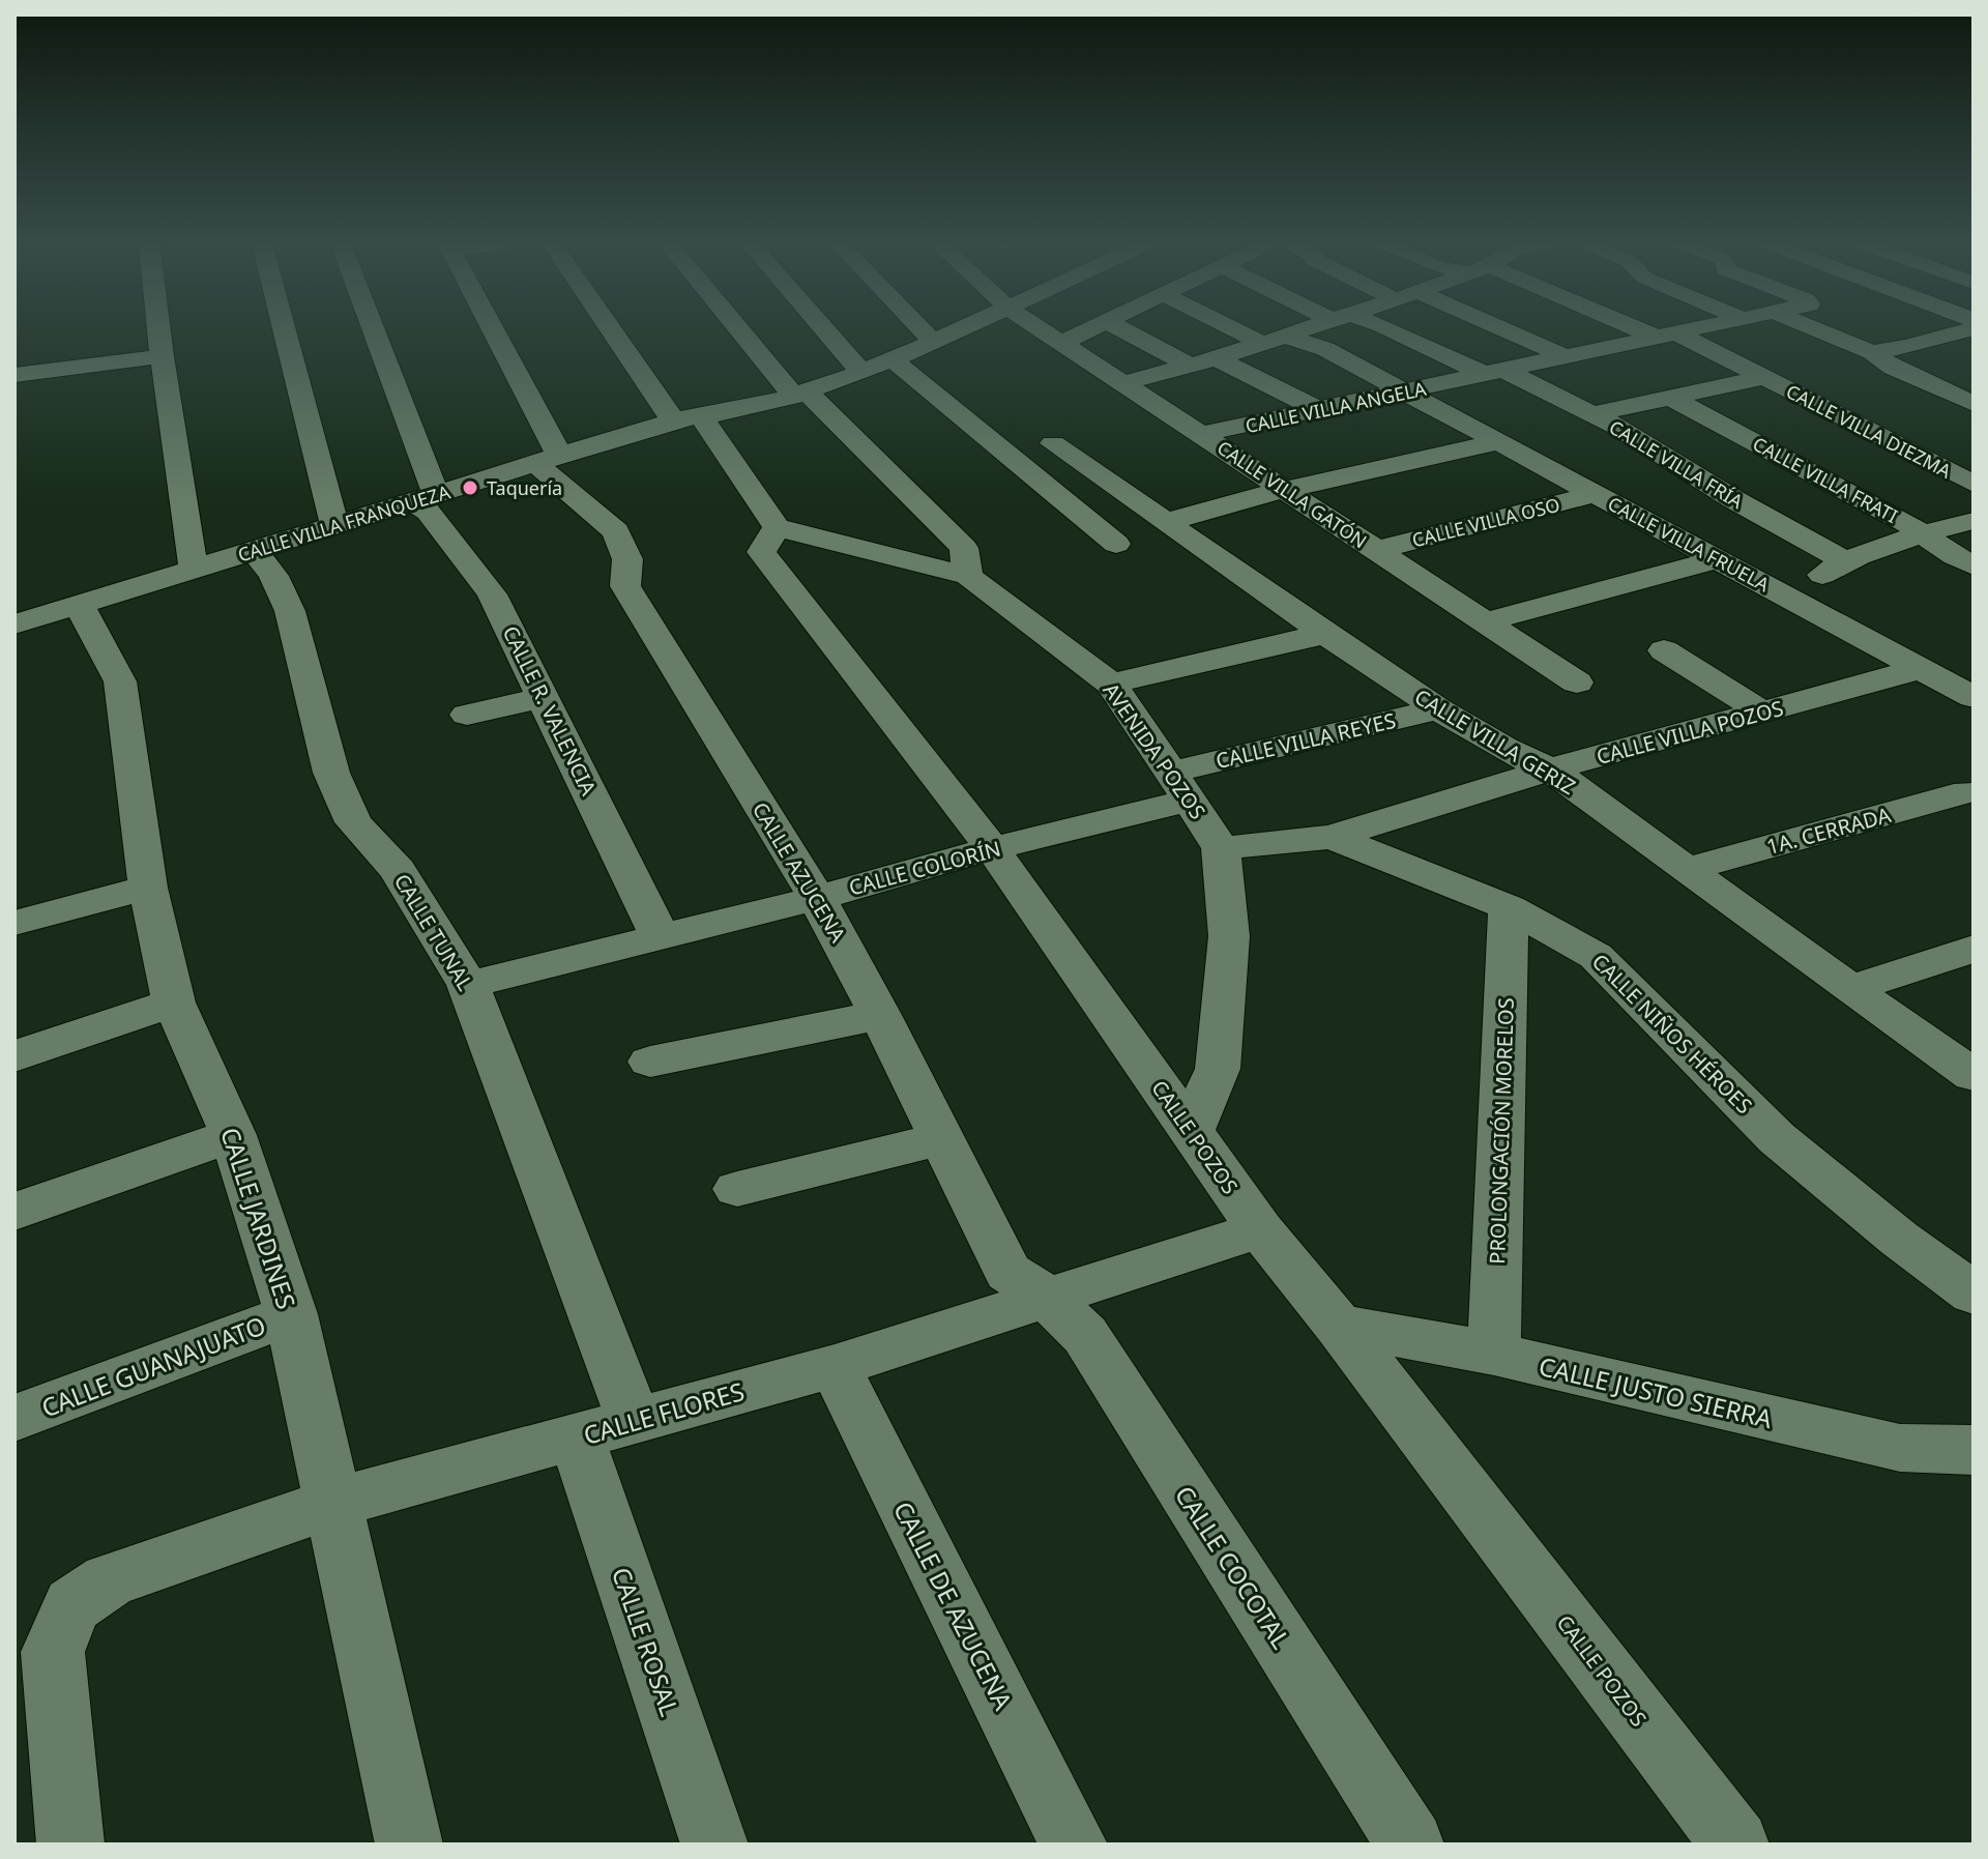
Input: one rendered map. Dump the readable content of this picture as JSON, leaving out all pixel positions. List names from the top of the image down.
{
  "streets": {
    "street": [
      "CALLE VILLA ANGELA",
      "CALLE VILLA DIEZMA",
      "CALLE VILLA FRÍA",
      "CALLE VILLA FRATI",
      "CALLE VILLA GATÓN",
      "CALLE VILLA OSO",
      "CALLE VILLA FRANQUEZA",
      "CALLE VILLA FRUELA",
      "CALLE R. VALENCIA",
      "CALLE VILLA POZOS",
      "CALLE VILLA REYES",
      "CALLE VILLA GERIZ",
      "AVENIDA POZOS",
      "1A. CERRADA",
      "CALLE COLORÍN",
      "CALLE AZUCENA",
      "CALLE TUNAL",
      "CALLE NIÑOS HÉROES",
      "PROLONGACIÓN MORELOS",
      "CALLE POZOS",
      "CALLE JARDINES",
      "CALLE GUANAJUATO",
      "CALLE JUSTO SIERRA",
      "CALLE FLORES",
      "CALLE COCOTAL",
      "CALLE DE AZUCENA",
      "CALLE ROSAL"
    ]
  },
  "crossings": [
    ["CALLE VILLA ANGELA", "CALLE VILLA DIEZMA"],
    ["CALLE VILLA ANGELA", "CALLE VILLA FRÍA"],
    ["CALLE VILLA ANGELA", "CALLE VILLA GATÓN"],
    ["CALLE VILLA ANGELA", "CALLE VILLA FRUELA"],
    ["CALLE VILLA GATÓN", "CALLE VILLA OSO"],
    ["CALLE VILLA OSO", "CALLE VILLA FRUELA"],
    ["CALLE VILLA FRANQUEZA", "CALLE R. VALENCIA"],
    ["CALLE VILLA FRANQUEZA", "CALLE AZUCENA"],
    ["CALLE VILLA FRANQUEZA", "CALLE TUNAL"],
    ["CALLE VILLA FRANQUEZA", "CALLE JARDINES"],
    ["CALLE VILLA FRUELA", "CALLE VILLA POZOS"],
    ["CALLE R. VALENCIA", "CALLE COLORÍN"],
    ["CALLE VILLA POZOS", "CALLE VILLA GERIZ"],
    ["CALLE VILLA POZOS", "AVENIDA POZOS"],
    ["CALLE VILLA POZOS", "CALLE NIÑOS HÉROES"],
    ["CALLE VILLA REYES", "CALLE VILLA GERIZ"],
    ["CALLE VILLA REYES", "AVENIDA POZOS"],
    ["CALLE VILLA REYES", "CALLE COLORÍN"],
    ["CALLE VILLA GERIZ", "1A. CERRADA"],
    ["AVENIDA POZOS", "CALLE COLORÍN"],
    ["AVENIDA POZOS", "CALLE POZOS"],
    ["CALLE COLORÍN", "CALLE AZUCENA"],
    ["CALLE COLORÍN", "CALLE TUNAL"],
    ["CALLE COLORÍN", "CALLE POZOS"],
    ["CALLE AZUCENA", "CALLE FLORES"],
    ["CALLE AZUCENA", "CALLE COCOTAL"],
    ["CALLE TUNAL", "CALLE FLORES"],
    ["CALLE NIÑOS HÉROES", "PROLONGACIÓN MORELOS"],
    ["PROLONGACIÓN MORELOS", "CALLE JUSTO SIERRA"],
    ["CALLE POZOS", "CALLE JUSTO SIERRA"],
    ["CALLE POZOS", "CALLE FLORES"],
    ["CALLE JARDINES", "CALLE GUANAJUATO"],
    ["CALLE JARDINES", "CALLE FLORES"],
    ["CALLE FLORES", "CALLE COCOTAL"],
    ["CALLE FLORES", "CALLE DE AZUCENA"],
    ["CALLE FLORES", "CALLE ROSAL"]
  ],
  "places": ["Taquería"]
}
